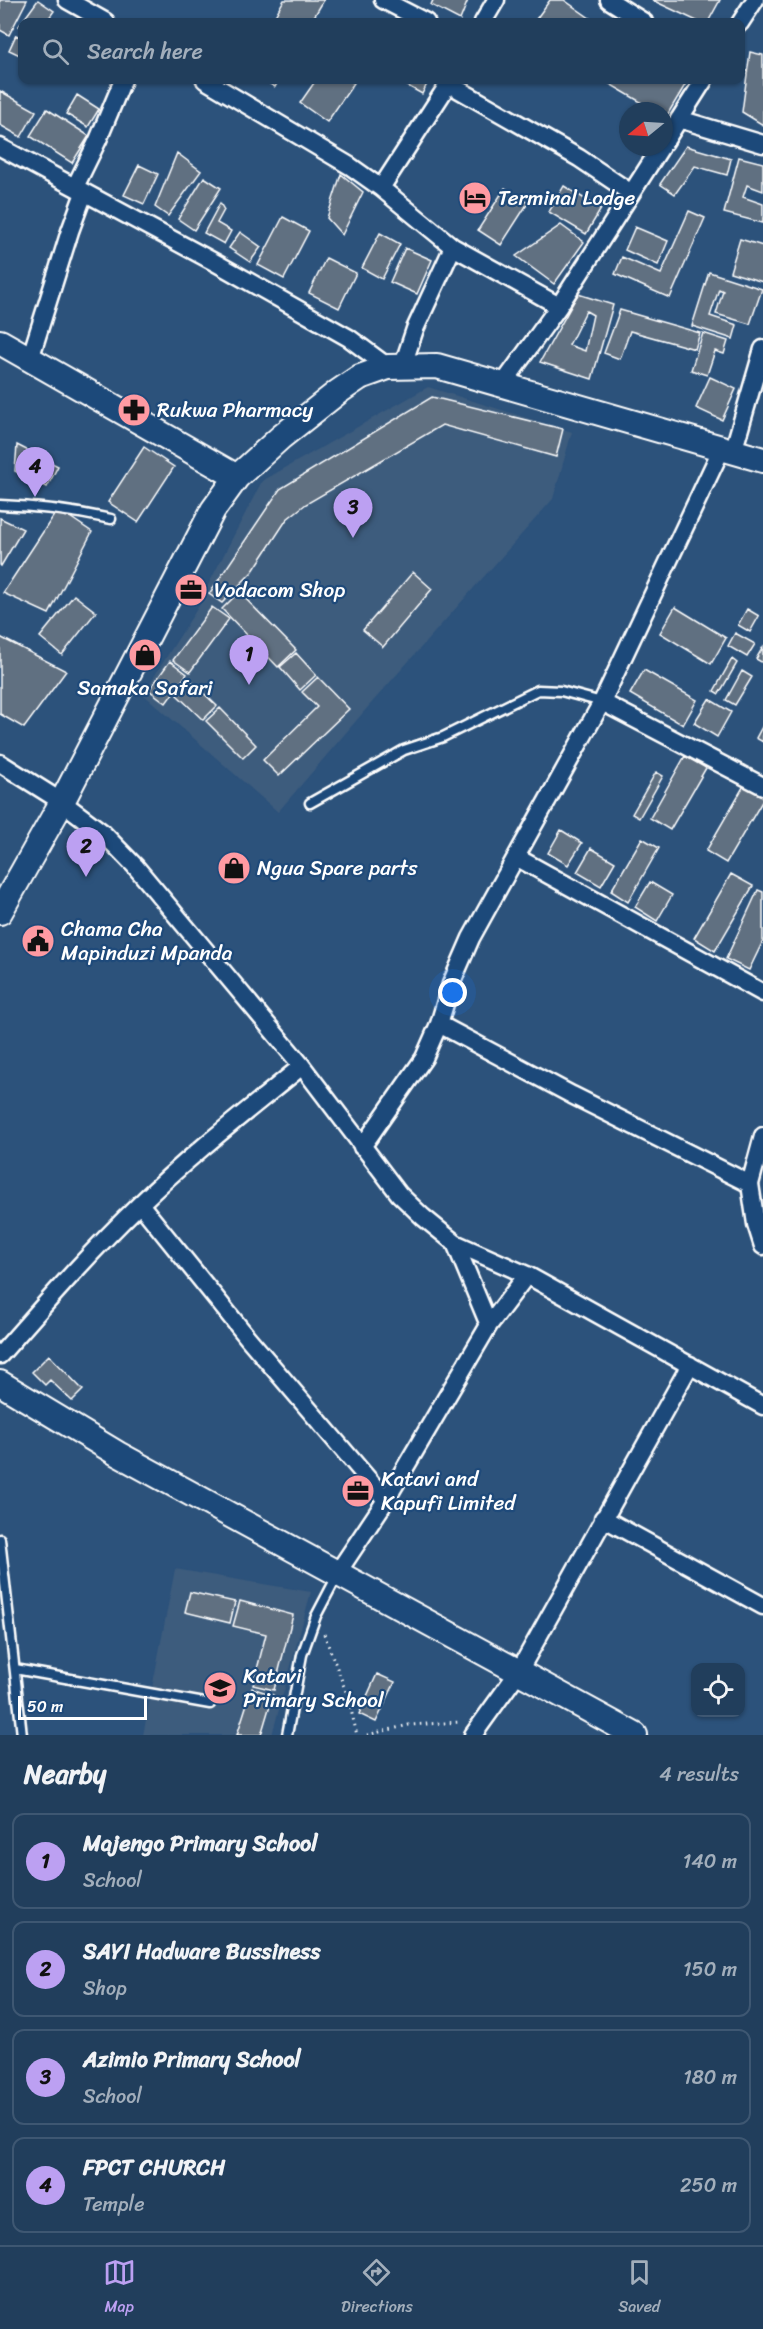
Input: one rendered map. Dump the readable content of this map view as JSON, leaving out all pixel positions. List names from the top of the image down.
{
  "places": {
    "hotel": ["Terminal Lodge"],
    "pharmacy": ["Rukwa Pharmacy"],
    "office": ["Vodacom Shop", "Katavi and Kapufi Limited"],
    "shop": ["Samaka Safari", "Ngua Spare parts"],
    "public building": ["Chama Cha Mapinduzi Mpanda"],
    "school or university": ["Katavi Primary School"]
  },
  "scale_bar": "50 m",
  "north": "left",
  "page": {
    "search": "Search here",
    "pins": [
      "4",
      "3",
      "1",
      "2"
    ],
    "scale": "50 m",
    "heading": ["Nearby", "4 results"],
    "list": [
      {
        "mark": "1",
        "name": "Majengo Primary School",
        "note": "School",
        "value": "140 m"
      },
      {
        "mark": "2",
        "name": "SAYI Hadware Bussiness",
        "note": "Shop",
        "value": "150 m"
      },
      {
        "mark": "3",
        "name": "Azimio Primary School",
        "note": "School",
        "value": "180 m"
      },
      {
        "mark": "4",
        "name": "FPCT CHURCH",
        "note": "Temple",
        "value": "250 m"
      }
    ],
    "nav": ["Map", "Directions", "Saved"]
  }
}
